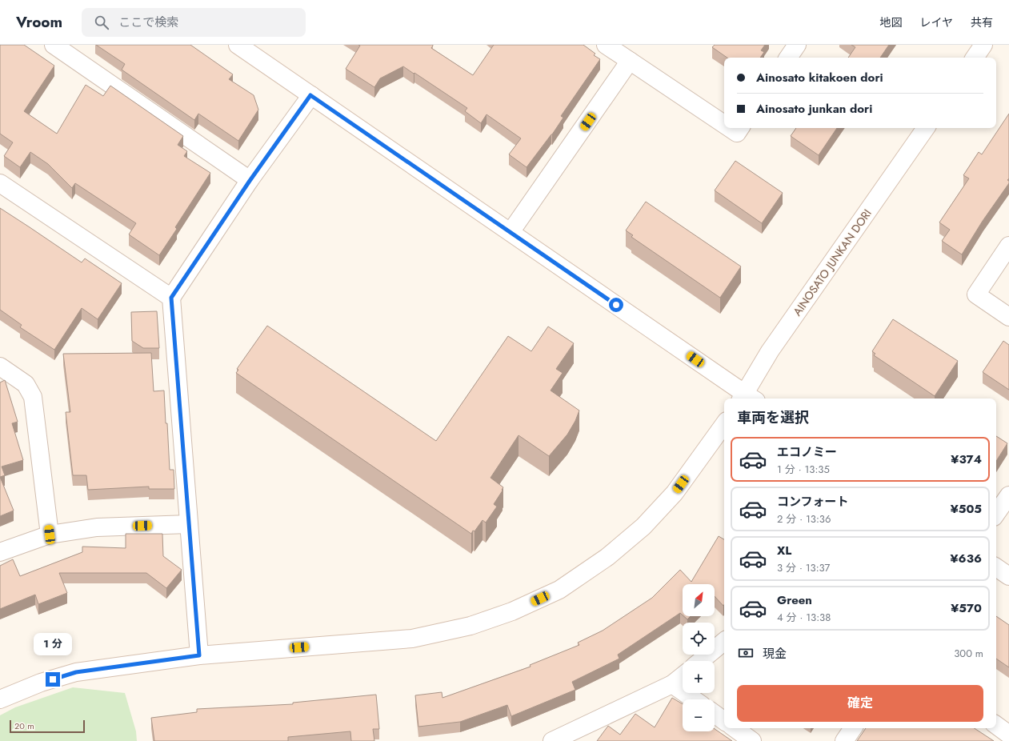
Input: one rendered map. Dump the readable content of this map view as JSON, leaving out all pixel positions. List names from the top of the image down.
{
  "streets": {
    "street": ["AINOSATO JUNKAN DORI"]
  },
  "scale_bar": "20 m",
  "north": "top right",
  "page": {
    "header": "Vroom",
    "search": "ここで検索",
    "nav": ["地図", "レイヤ", "共有"],
    "banner": ["Ainosato kitakoen dori", "Ainosato junkan dori"],
    "heading": "車両を選択",
    "list": [
      {
        "name": "エコノミー",
        "note": "1 分 · 13:35",
        "value": "¥374"
      },
      {
        "name": "コンフォート",
        "note": "2 分 · 13:36",
        "value": "¥505"
      },
      {
        "name": "XL",
        "note": "3 分 · 13:37",
        "value": "¥636"
      },
      {
        "name": "Green",
        "note": "4 分 · 13:38",
        "value": "¥570"
      }
    ],
    "map_buttons": ["+", "−"],
    "bubble": "1 分",
    "pay": ["現金", "300 m"],
    "buttons": "確定",
    "scale": "20 m"
  }
}
